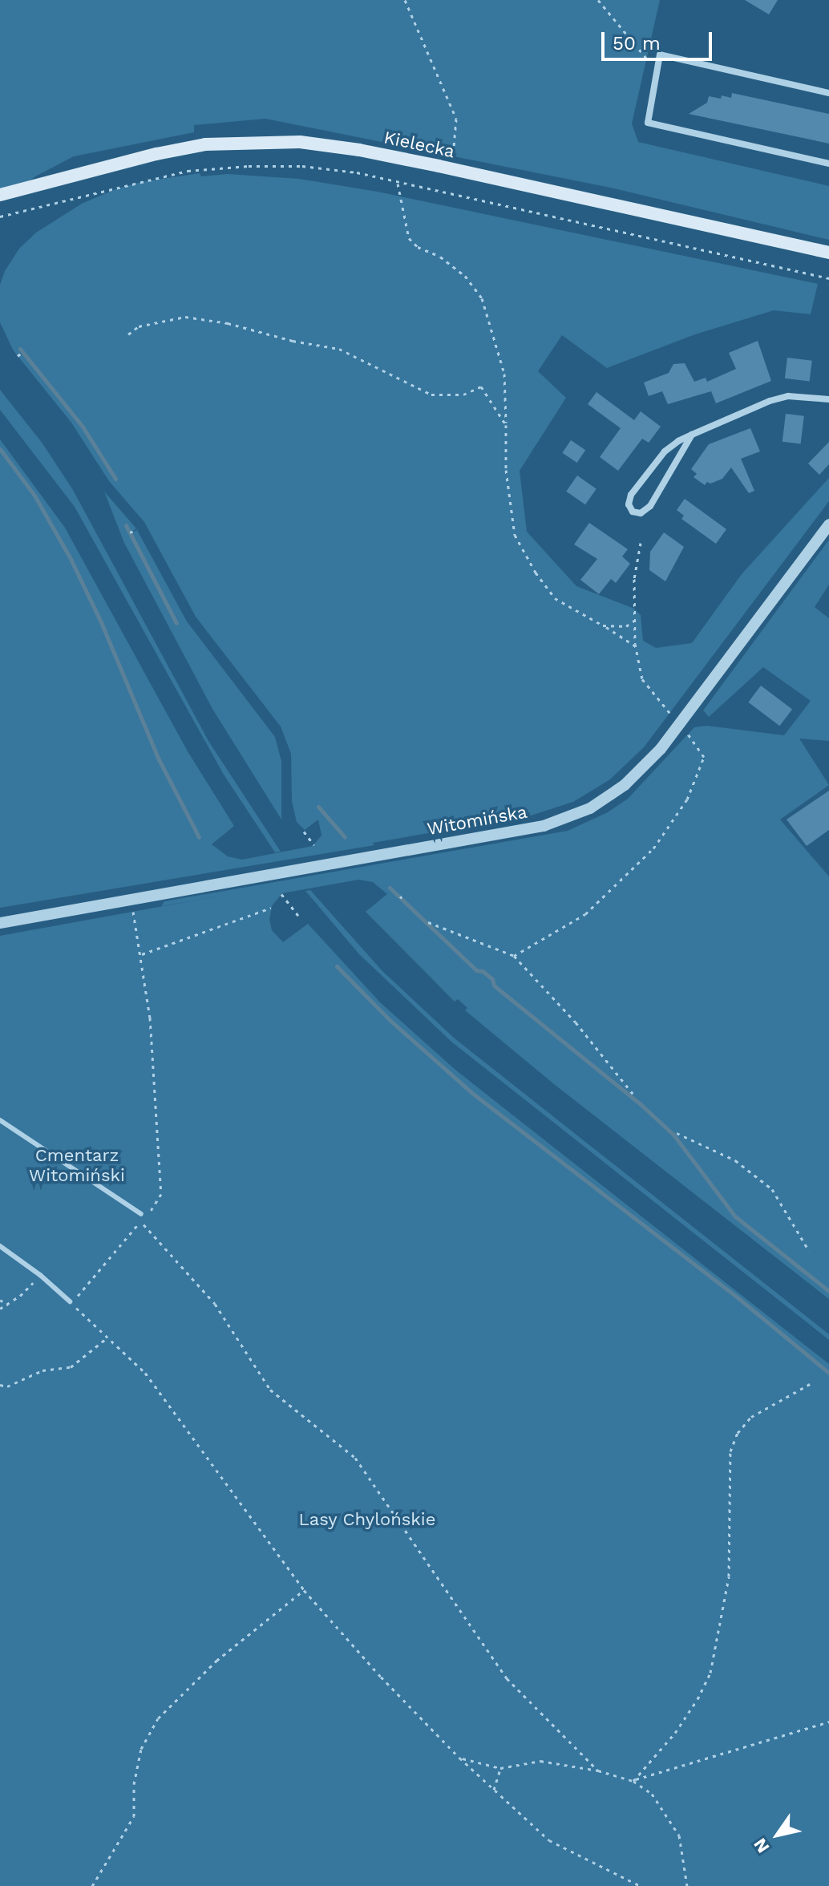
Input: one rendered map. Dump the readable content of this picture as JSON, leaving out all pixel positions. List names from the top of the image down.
{
  "streets": {
    "main road": ["Kielecka"],
    "street": ["Witomińska"]
  },
  "parks": ["Cmentarz Witomiński", "Lasy Chylońskie"],
  "scale_bar": "50 m",
  "north": "bottom left"
}
